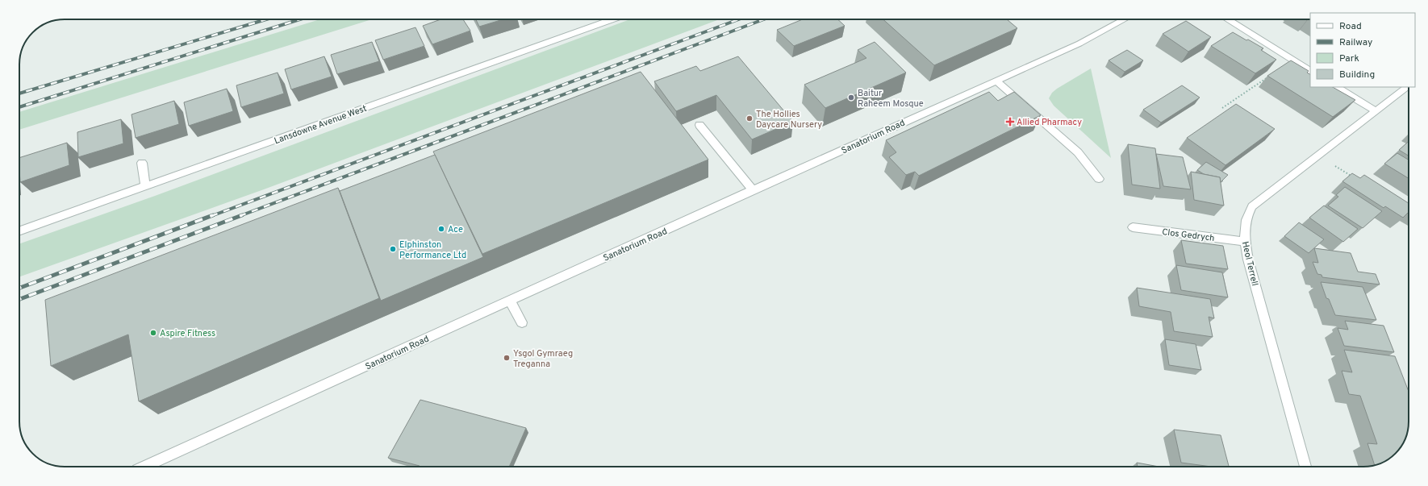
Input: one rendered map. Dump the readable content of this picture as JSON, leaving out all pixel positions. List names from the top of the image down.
{
  "streets": {
    "street": [
      "Lansdowne Avenue West",
      "Sanatorium Road",
      "Clos Gedrych",
      "Heol Terrell"
    ]
  },
  "crossings": [
    ["Clos Gedrych", "Heol Terrell"]
  ],
  "places": {
    "other": [
      "Baitur Raheem Mosque",
      "The Hollies Daycare Nursery",
      "Ace",
      "Elphinston Performance Ltd",
      "Aspire Fitness",
      "Ysgol Gymraeg Treganna"
    ],
    "health": ["Allied Pharmacy"]
  },
  "legend": [
    "Road",
    "Railway",
    "Park",
    "Building"
  ]
}
